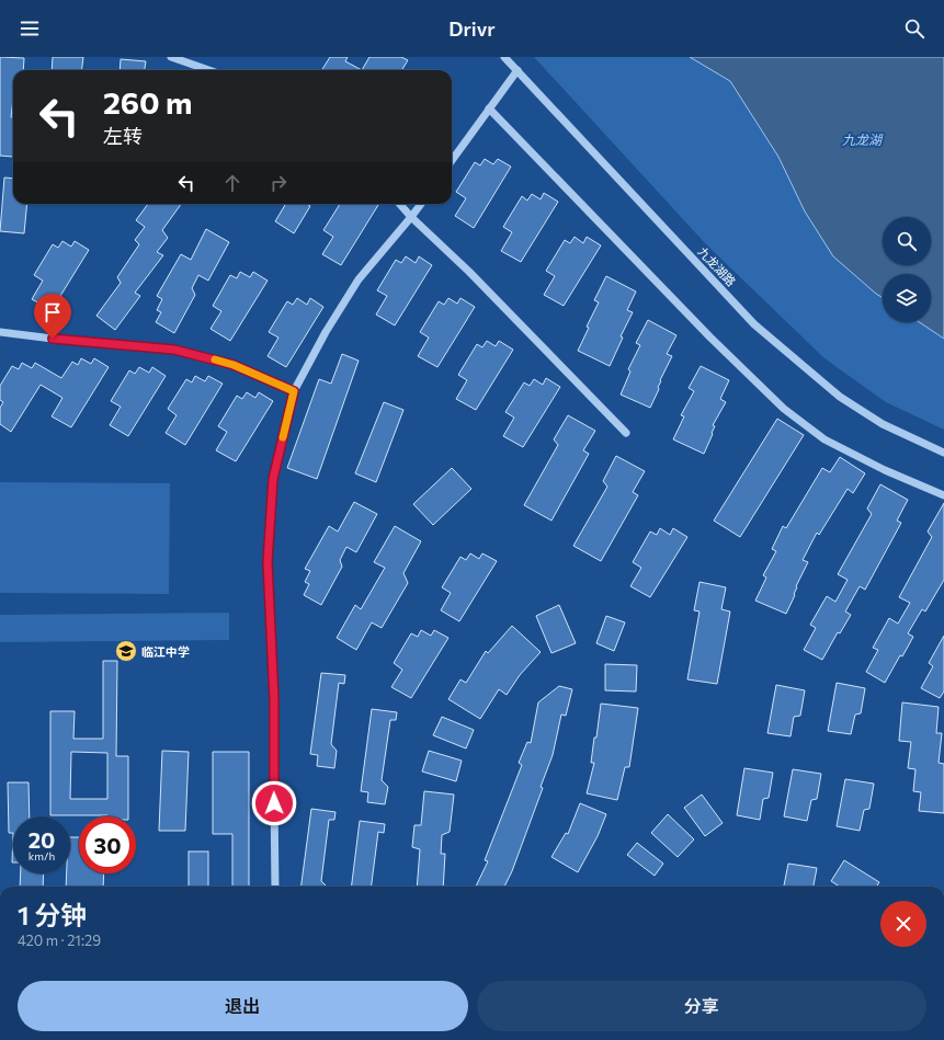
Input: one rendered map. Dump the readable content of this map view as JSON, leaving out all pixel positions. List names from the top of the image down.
{
  "streets": {
    "street": ["九龙湖路"]
  },
  "water": ["九龙湖"],
  "places": {
    "school or university": ["临江中学"]
  },
  "page": {
    "header": "Drivr",
    "turn": ["260 m", "左转"],
    "speed": "20 km/h",
    "limit": "30",
    "heading": ["1 分钟", "420 m · 21:29"],
    "buttons": ["退出", "分享"]
  }
}
